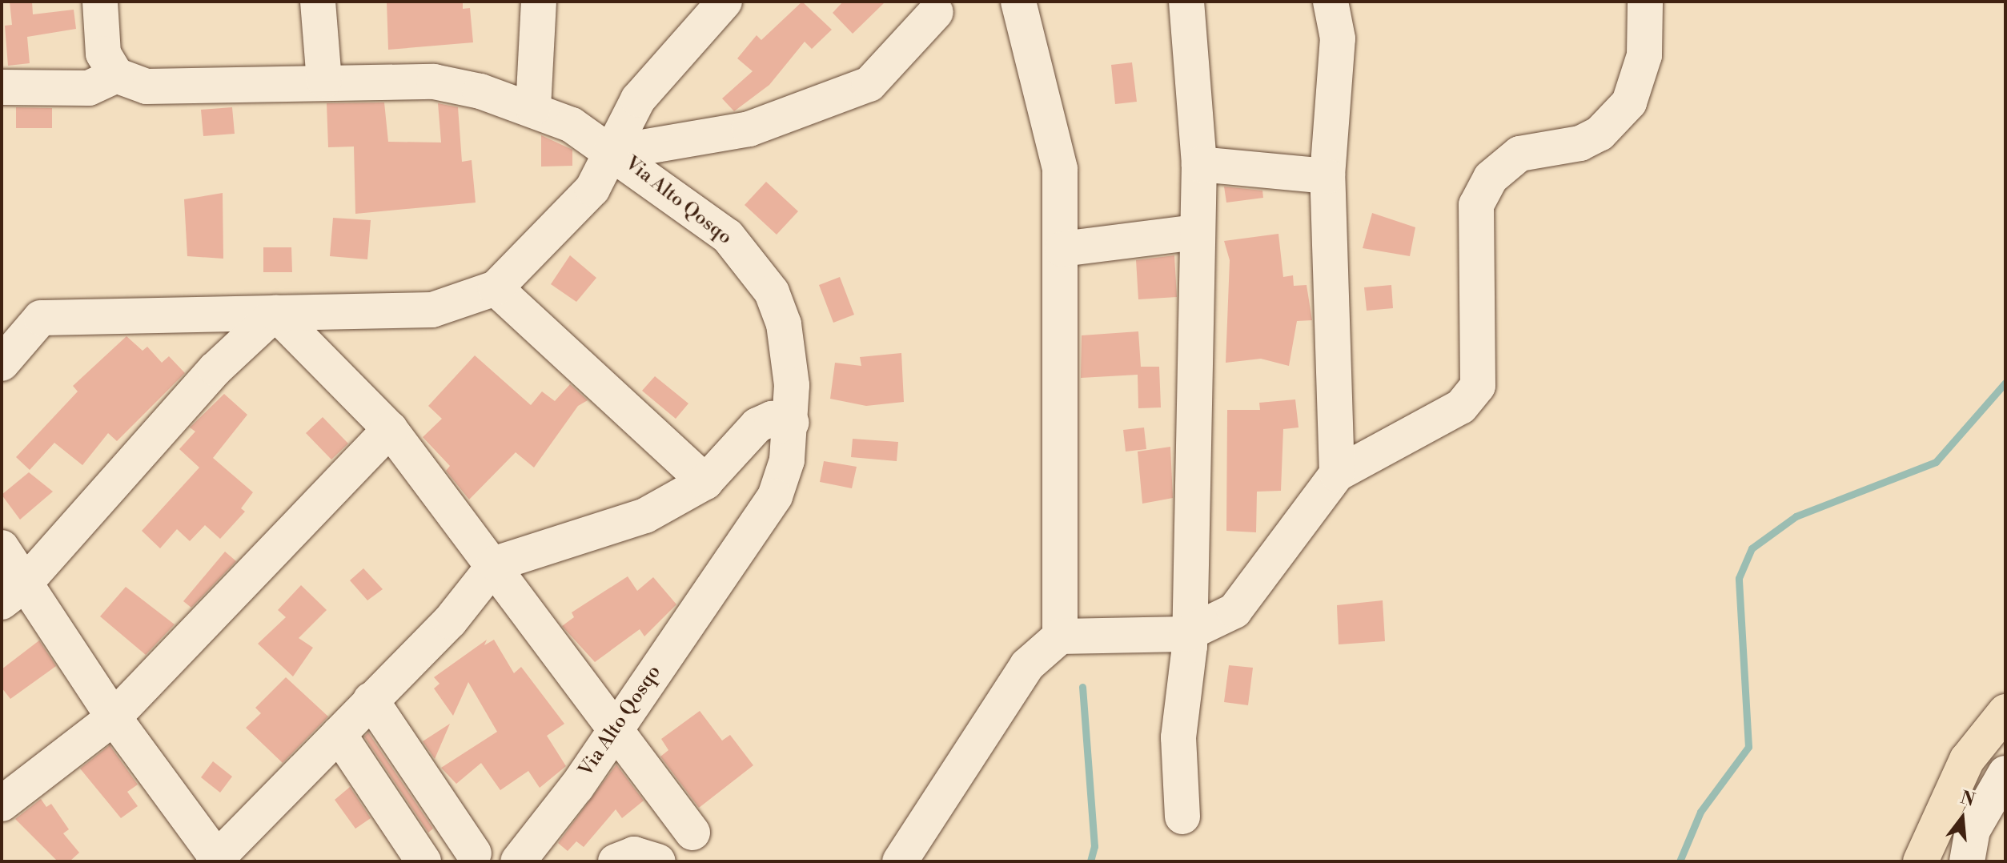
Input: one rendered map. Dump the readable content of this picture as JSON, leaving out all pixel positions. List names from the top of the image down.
{
  "streets": {
    "street": ["Via Alto Qosqo"]
  },
  "north": "top"
}
